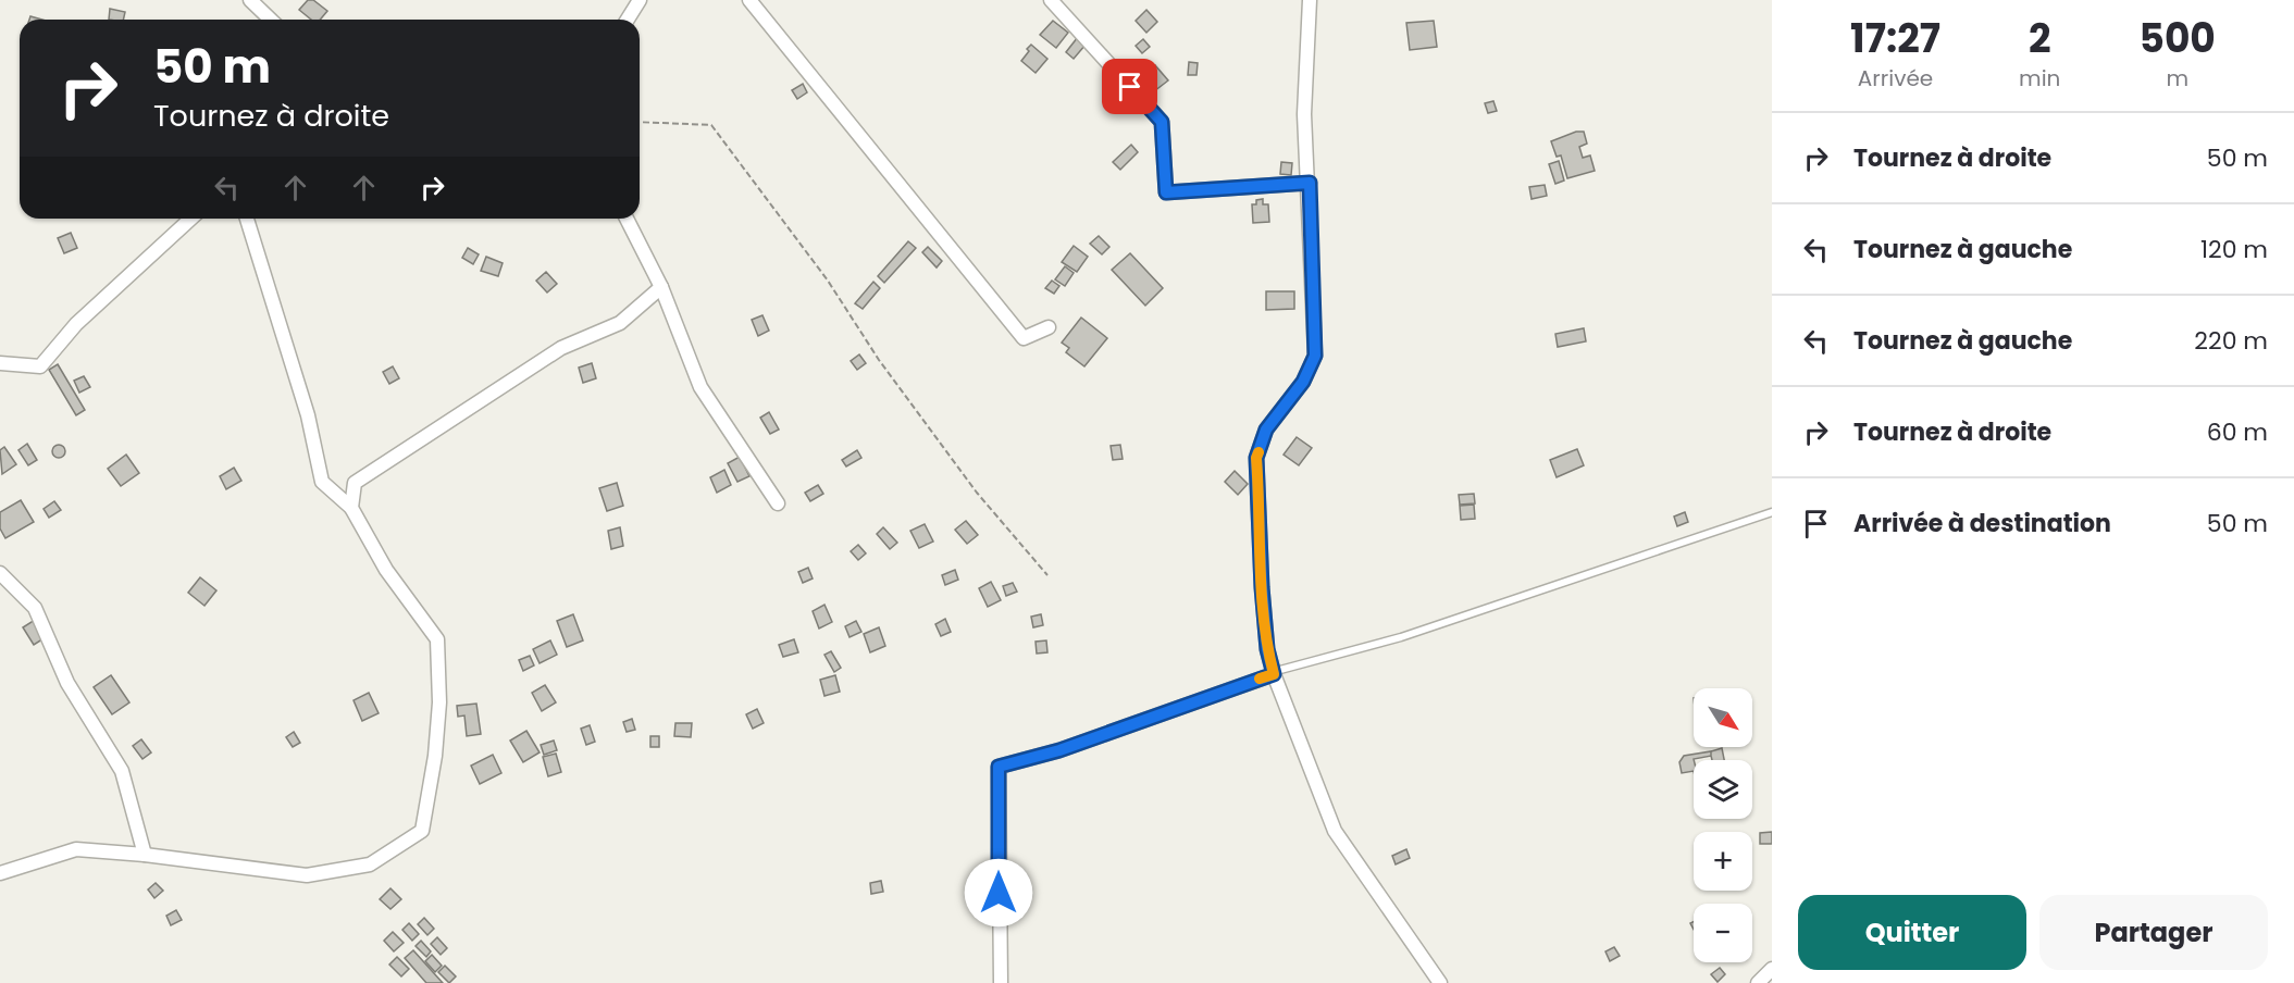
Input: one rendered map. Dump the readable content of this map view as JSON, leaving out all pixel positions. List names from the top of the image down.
{
  "north": "bottom right",
  "page": {
    "eta": [
      "17:27",
      "Arrivée",
      "2",
      "min",
      "500",
      "m"
    ],
    "turn": ["50 m", "Tournez à droite"],
    "list": [
      {
        "name": "Tournez à droite",
        "value": "50 m"
      },
      {
        "name": "Tournez à gauche",
        "value": "120 m"
      },
      {
        "name": "Tournez à gauche",
        "value": "220 m"
      },
      {
        "name": "Tournez à droite",
        "value": "60 m"
      },
      {
        "name": "Arrivée à destination",
        "value": "50 m"
      }
    ],
    "map_buttons": ["+", "−"],
    "buttons": ["Quitter", "Partager"]
  }
}
